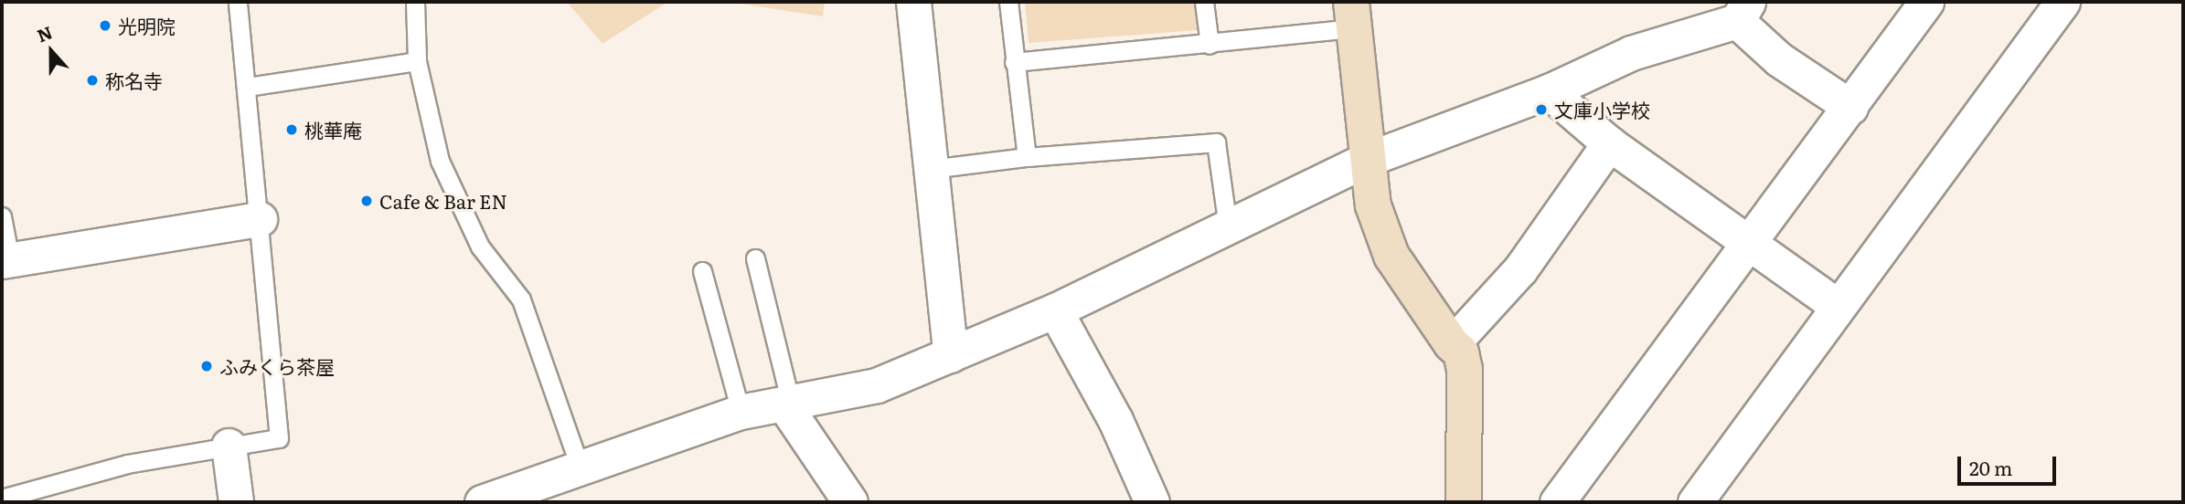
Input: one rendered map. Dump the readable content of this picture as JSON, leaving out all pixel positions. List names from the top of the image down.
{
  "places": [
    "光明院",
    "称名寺",
    "文庫小学校",
    "桃華庵",
    "Cafe & Bar EN",
    "ふみくら茶屋"
  ],
  "scale_bar": "20 m",
  "north": "top"
}
